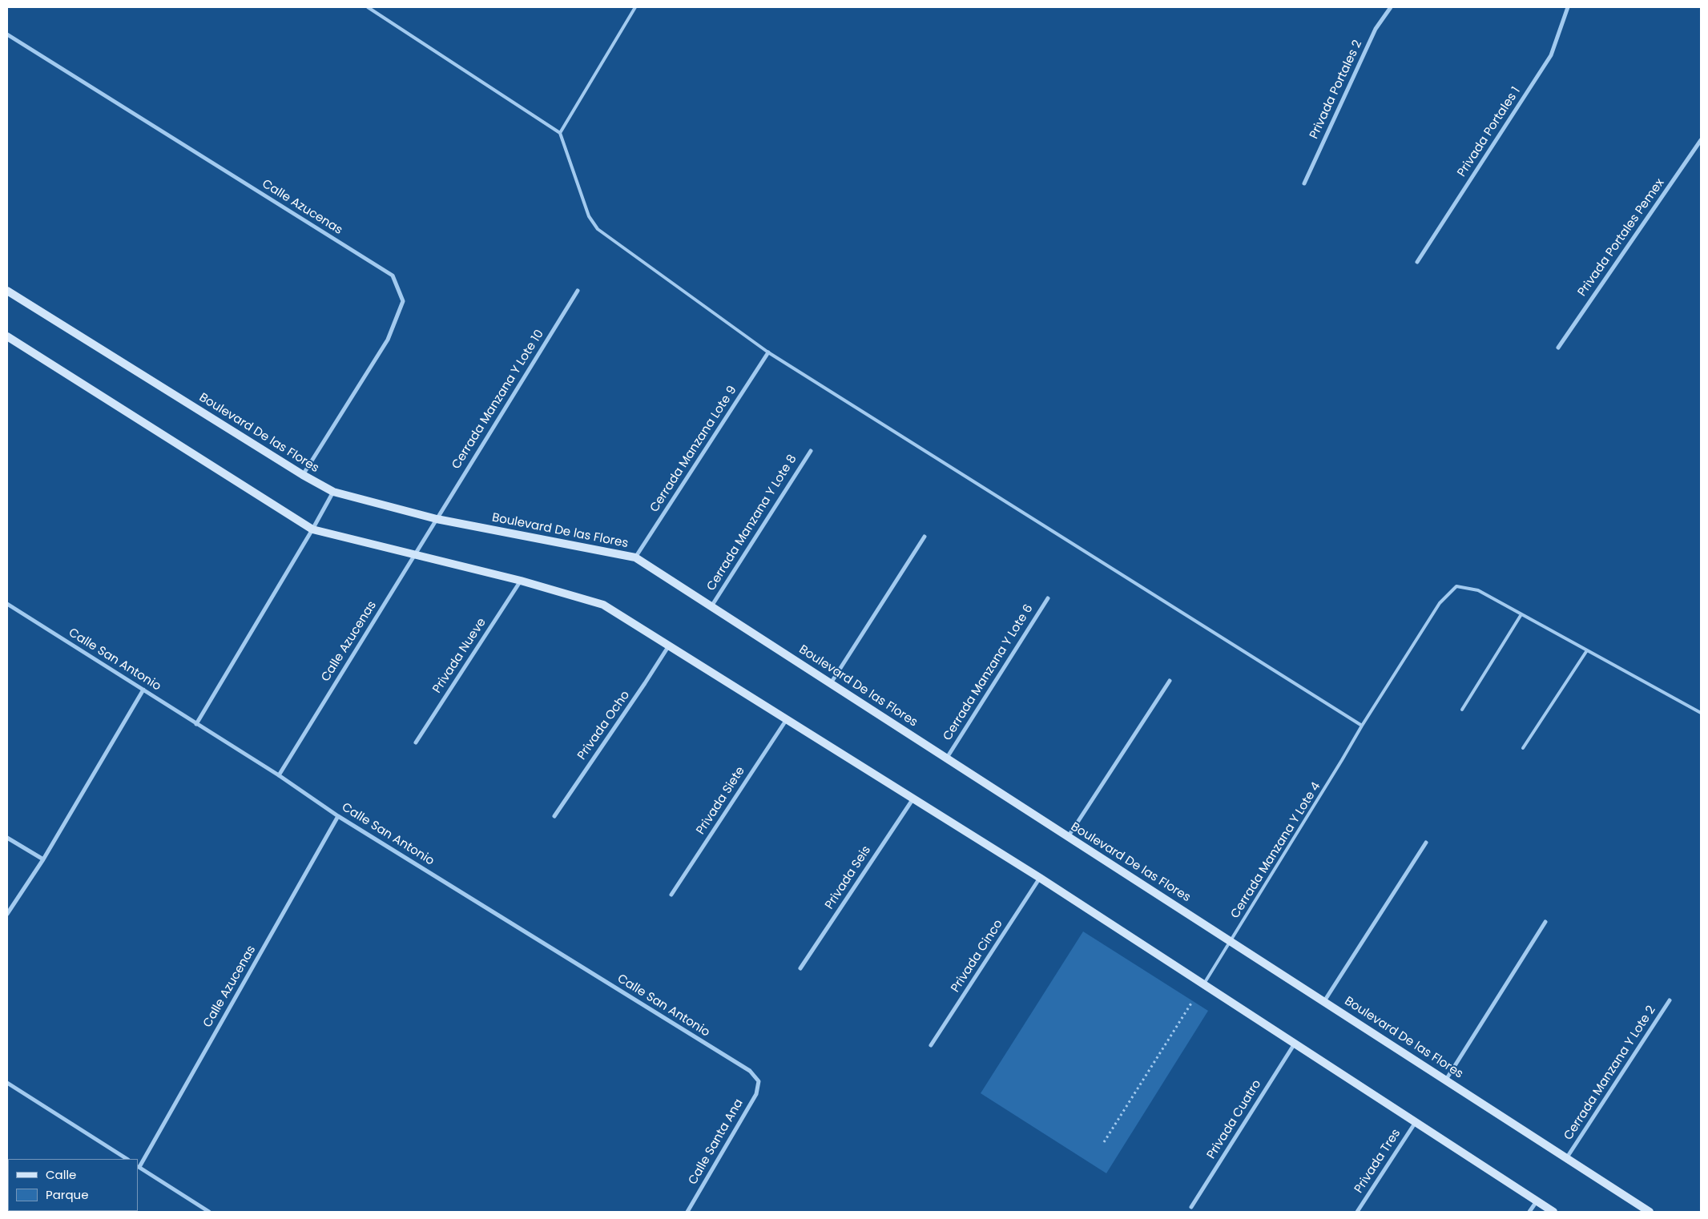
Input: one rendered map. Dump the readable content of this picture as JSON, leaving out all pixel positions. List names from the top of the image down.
{
  "streets": {
    "street": [
      "Privada Portales 2",
      "Privada Portales 1",
      "Calle Azucenas",
      "Privada Portales Pemex",
      "Cerrada Manzana Y Lote 10",
      "Boulevard De las Flores",
      "Cerrada Manzana Lote 9",
      "Cerrada Manzana Y Lote 8",
      "Privada Nueve",
      "Calle San Antonio",
      "Cerrada Manzana Y Lote 6",
      "Privada Ocho",
      "Privada Siete",
      "Privada Seis",
      "Privada Cinco",
      "Cerrada Manzana Y Lote 2",
      "Privada Cuatro",
      "Calle Santa Ana",
      "Privada Tres"
    ],
    "lane": ["Cerrada Manzana Y Lote 4"]
  },
  "crossings": [
    ["Calle Azucenas", "Cerrada Manzana Y Lote 10"],
    ["Calle Azucenas", "Boulevard De las Flores"],
    ["Calle Azucenas", "Calle San Antonio"],
    ["Cerrada Manzana Y Lote 10", "Boulevard De las Flores"],
    ["Boulevard De las Flores", "Cerrada Manzana Lote 9"],
    ["Boulevard De las Flores", "Cerrada Manzana Y Lote 8"],
    ["Boulevard De las Flores", "Cerrada Manzana Y Lote 6"],
    ["Boulevard De las Flores", "Cerrada Manzana Y Lote 4"],
    ["Boulevard De las Flores", "Cerrada Manzana Y Lote 2"],
    ["Calle San Antonio", "Calle Santa Ana"]
  ],
  "legend": ["Calle", "Parque"]
}
